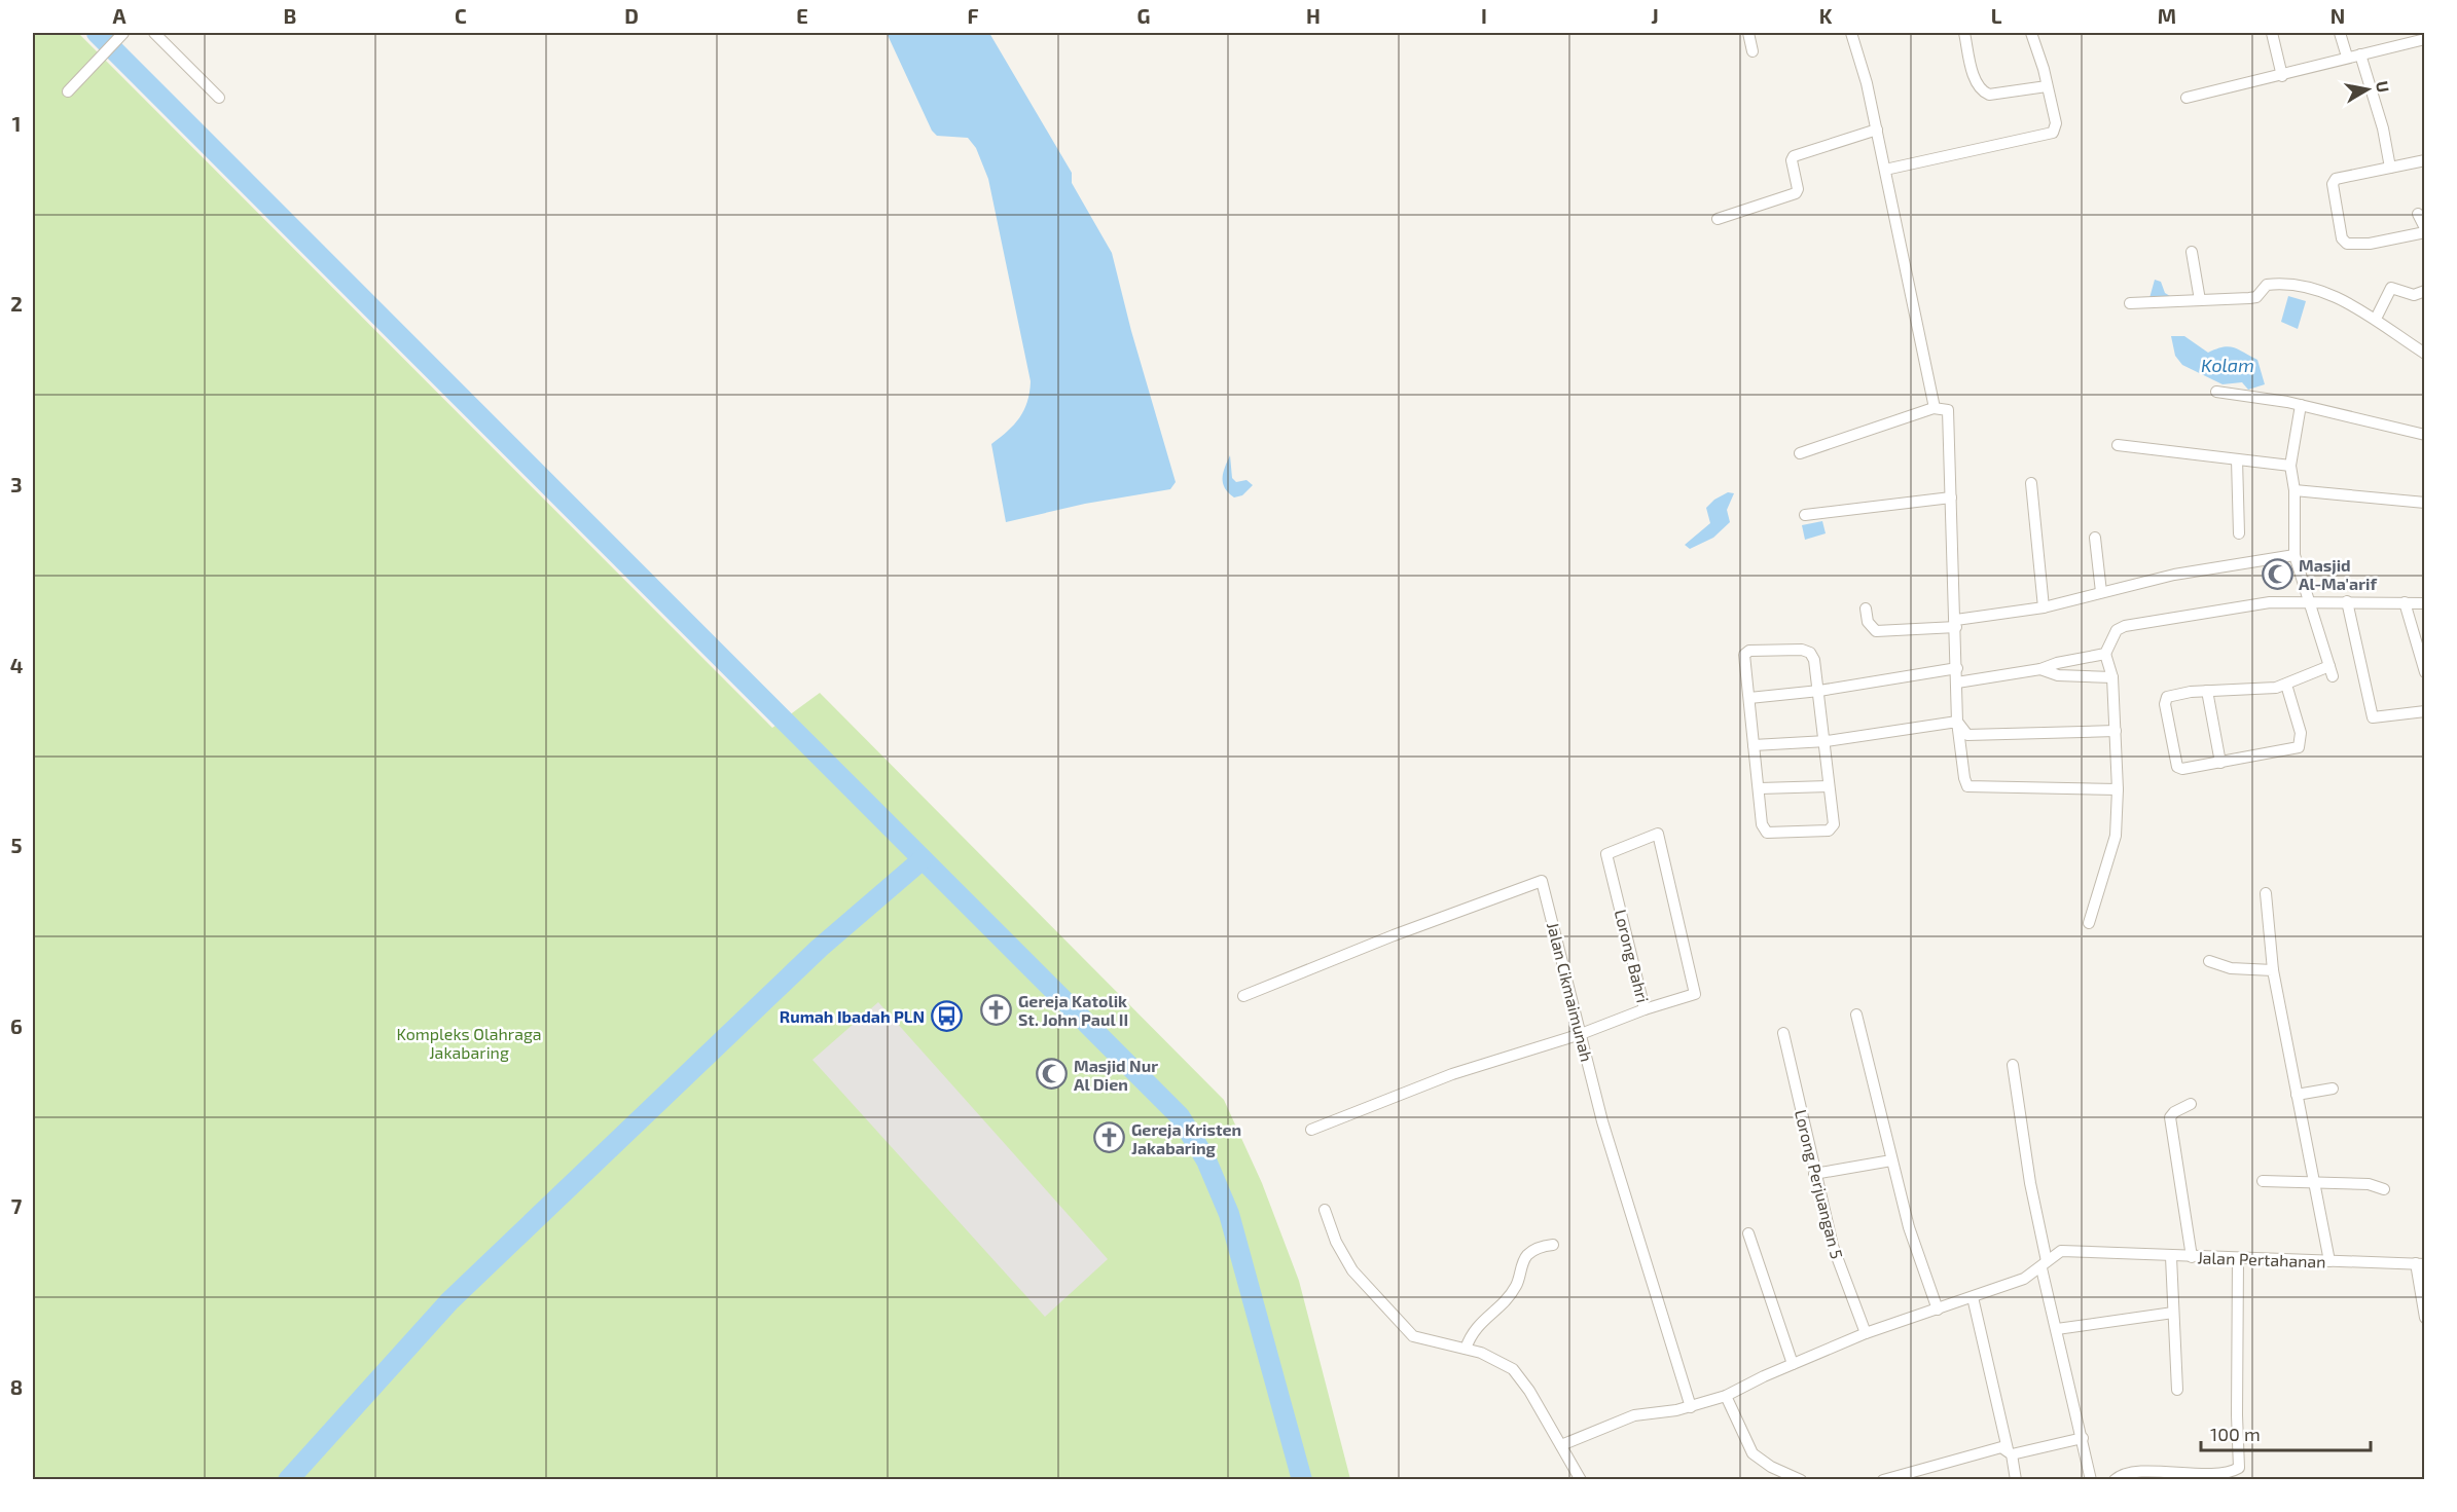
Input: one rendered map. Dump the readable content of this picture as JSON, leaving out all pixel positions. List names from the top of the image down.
{
  "streets": {
    "street": [
      "Lorong Bahri",
      "Jalan Cikmaimunah",
      "Lorong Perjuangan 5",
      "Jalan Pertahanan"
    ]
  },
  "crossings": [
    ["Jalan Cikmaimunah", "Jalan Pertahanan"],
    ["Lorong Perjuangan 5", "Jalan Pertahanan"]
  ],
  "water": ["Kolam"],
  "parks": ["Kompleks Olahraga Jakabaring"],
  "places": {
    "mosque": ["Masjid Al-Ma'arif", "Masjid Nur Al Dien"],
    "church": ["Gereja Katolik St. John Paul II", "Gereja Kristen Jakabaring"],
    "bus stop": ["Rumah Ibadah PLN"]
  },
  "scale_bar": "100 m",
  "north": "right",
  "grid": {
    "columns": [
      "A",
      "B",
      "C",
      "D",
      "E",
      "F",
      "G",
      "H",
      "I",
      "J",
      "K",
      "L",
      "M",
      "N"
    ],
    "rows": [
      "1",
      "2",
      "3",
      "4",
      "5",
      "6",
      "7",
      "8"
    ]
  }
}
